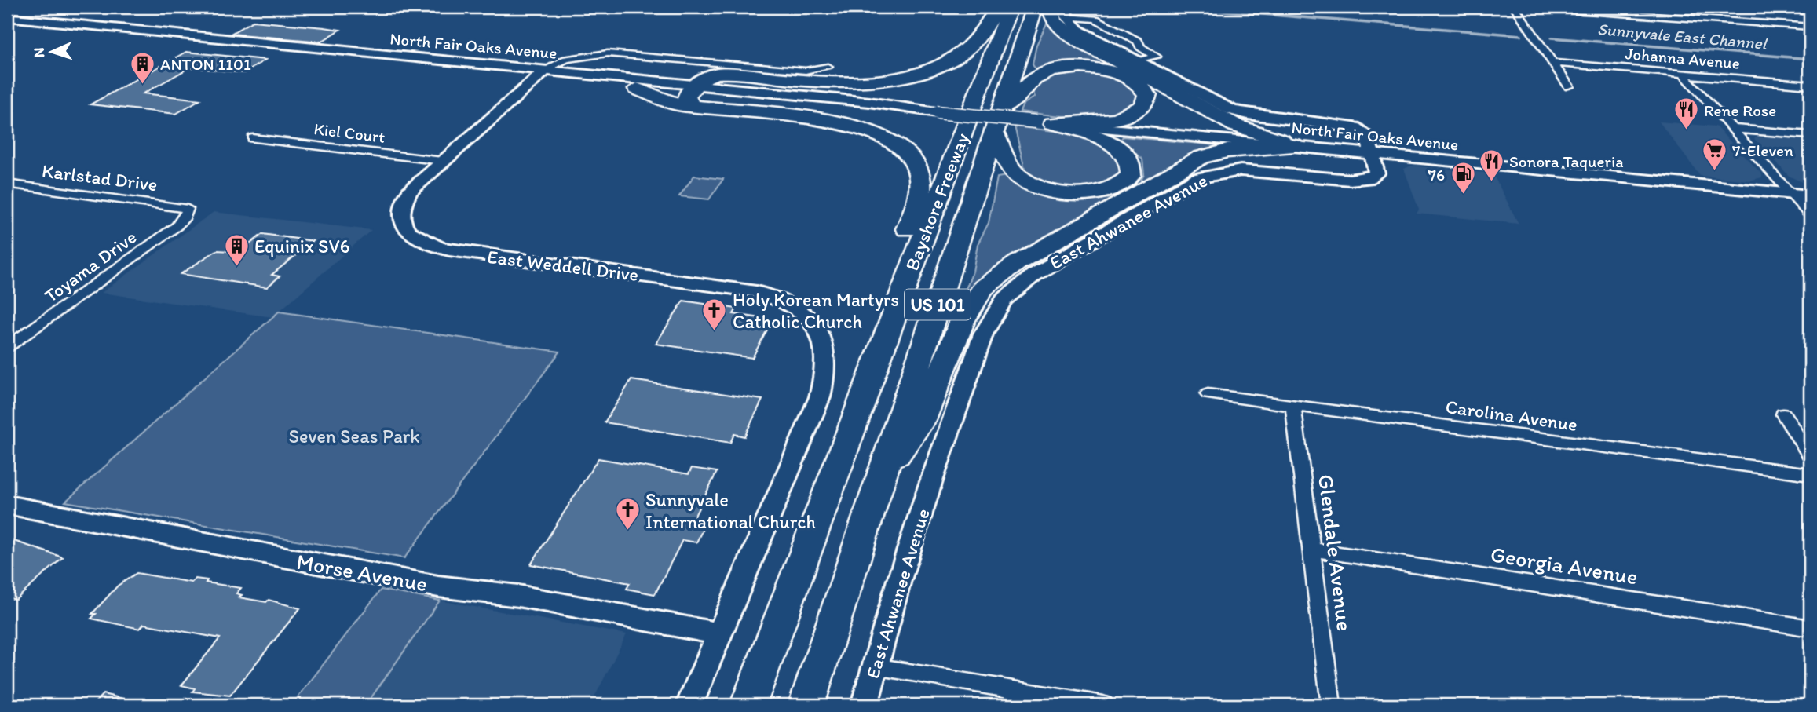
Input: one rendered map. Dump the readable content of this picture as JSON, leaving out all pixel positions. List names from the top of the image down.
{
  "streets": {
    "highway": ["Bayshore Freeway", "US 101"],
    "street": [
      "North Fair Oaks Avenue",
      "Johanna Avenue",
      "Kiel Court",
      "Karlstad Drive",
      "East Ahwanee Avenue",
      "East Weddell Drive",
      "Toyama Drive",
      "Carolina Avenue",
      "Glendale Avenue",
      "Georgia Avenue",
      "Morse Avenue"
    ]
  },
  "crossings": [
    ["North Fair Oaks Avenue", "East Ahwanee Avenue"],
    ["North Fair Oaks Avenue", "East Weddell Drive"],
    ["Kiel Court", "East Weddell Drive"],
    ["Karlstad Drive", "Toyama Drive"],
    ["East Weddell Drive", "Morse Avenue"],
    ["Carolina Avenue", "Glendale Avenue"],
    ["Glendale Avenue", "Georgia Avenue"]
  ],
  "water": ["Sunnyvale East Channel"],
  "parks": ["Seven Seas Park"],
  "places": {
    "building": ["ANTON 1101", "Equinix SV6"],
    "restaurant": ["Rene Rose", "Sonora Taqueria"],
    "supermarket": ["7-Eleven"],
    "fuel station": ["76"],
    "church": ["Holy Korean Martyrs Catholic Church", "Sunnyvale International Church"]
  },
  "north": "left"
}
